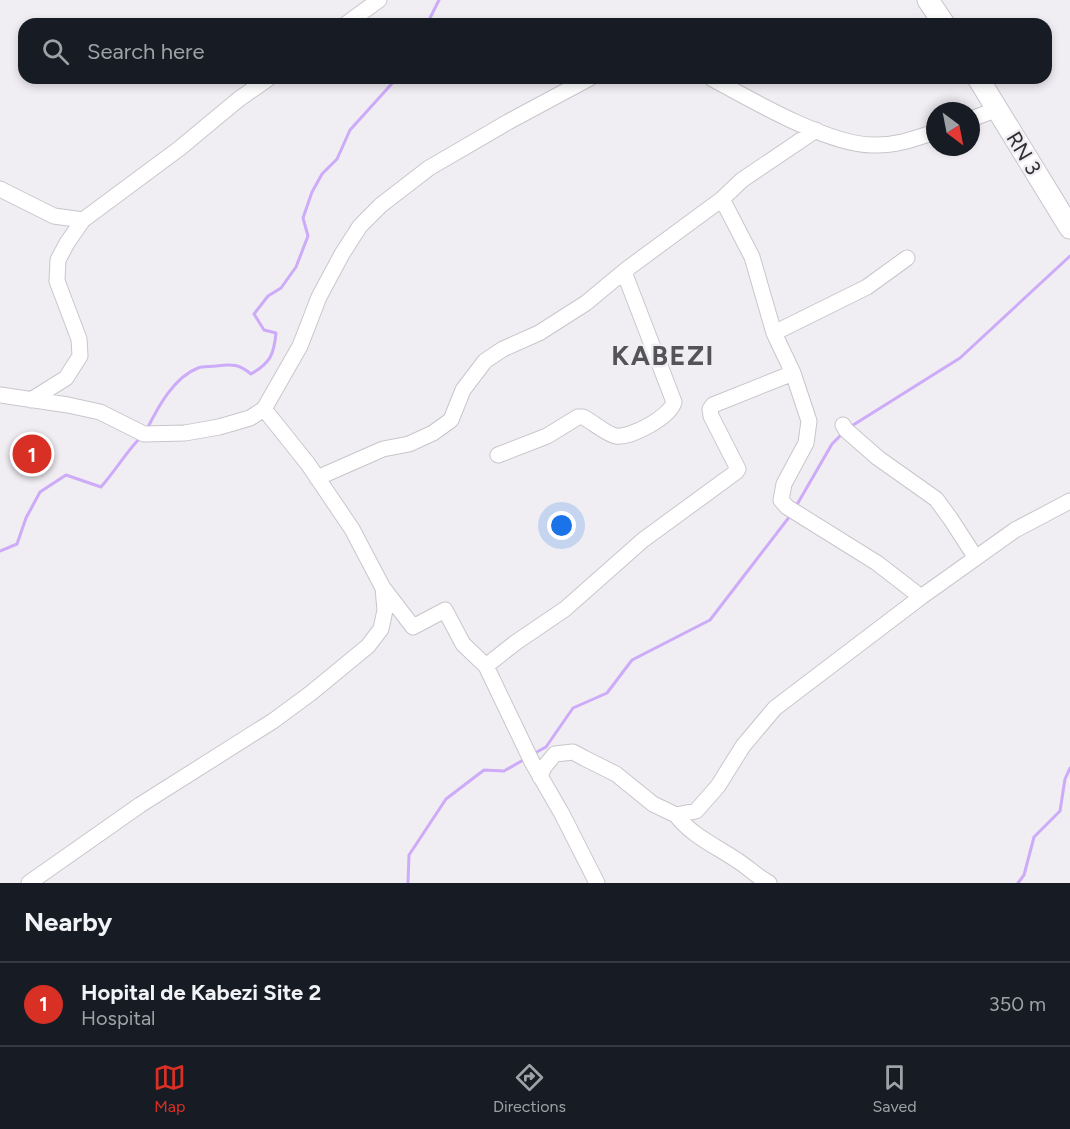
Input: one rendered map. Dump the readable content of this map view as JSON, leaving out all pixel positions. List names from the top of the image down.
{
  "streets": {
    "highway": ["RN 3"]
  },
  "districts": ["KABEZI"],
  "north": "bottom right",
  "page": {
    "search": "Search here",
    "pins": "1",
    "heading": "Nearby",
    "list": [
      {
        "mark": "1",
        "name": "Hopital de Kabezi Site 2",
        "note": "Hospital",
        "value": "350 m"
      }
    ],
    "nav": ["Map", "Directions", "Saved"]
  }
}
